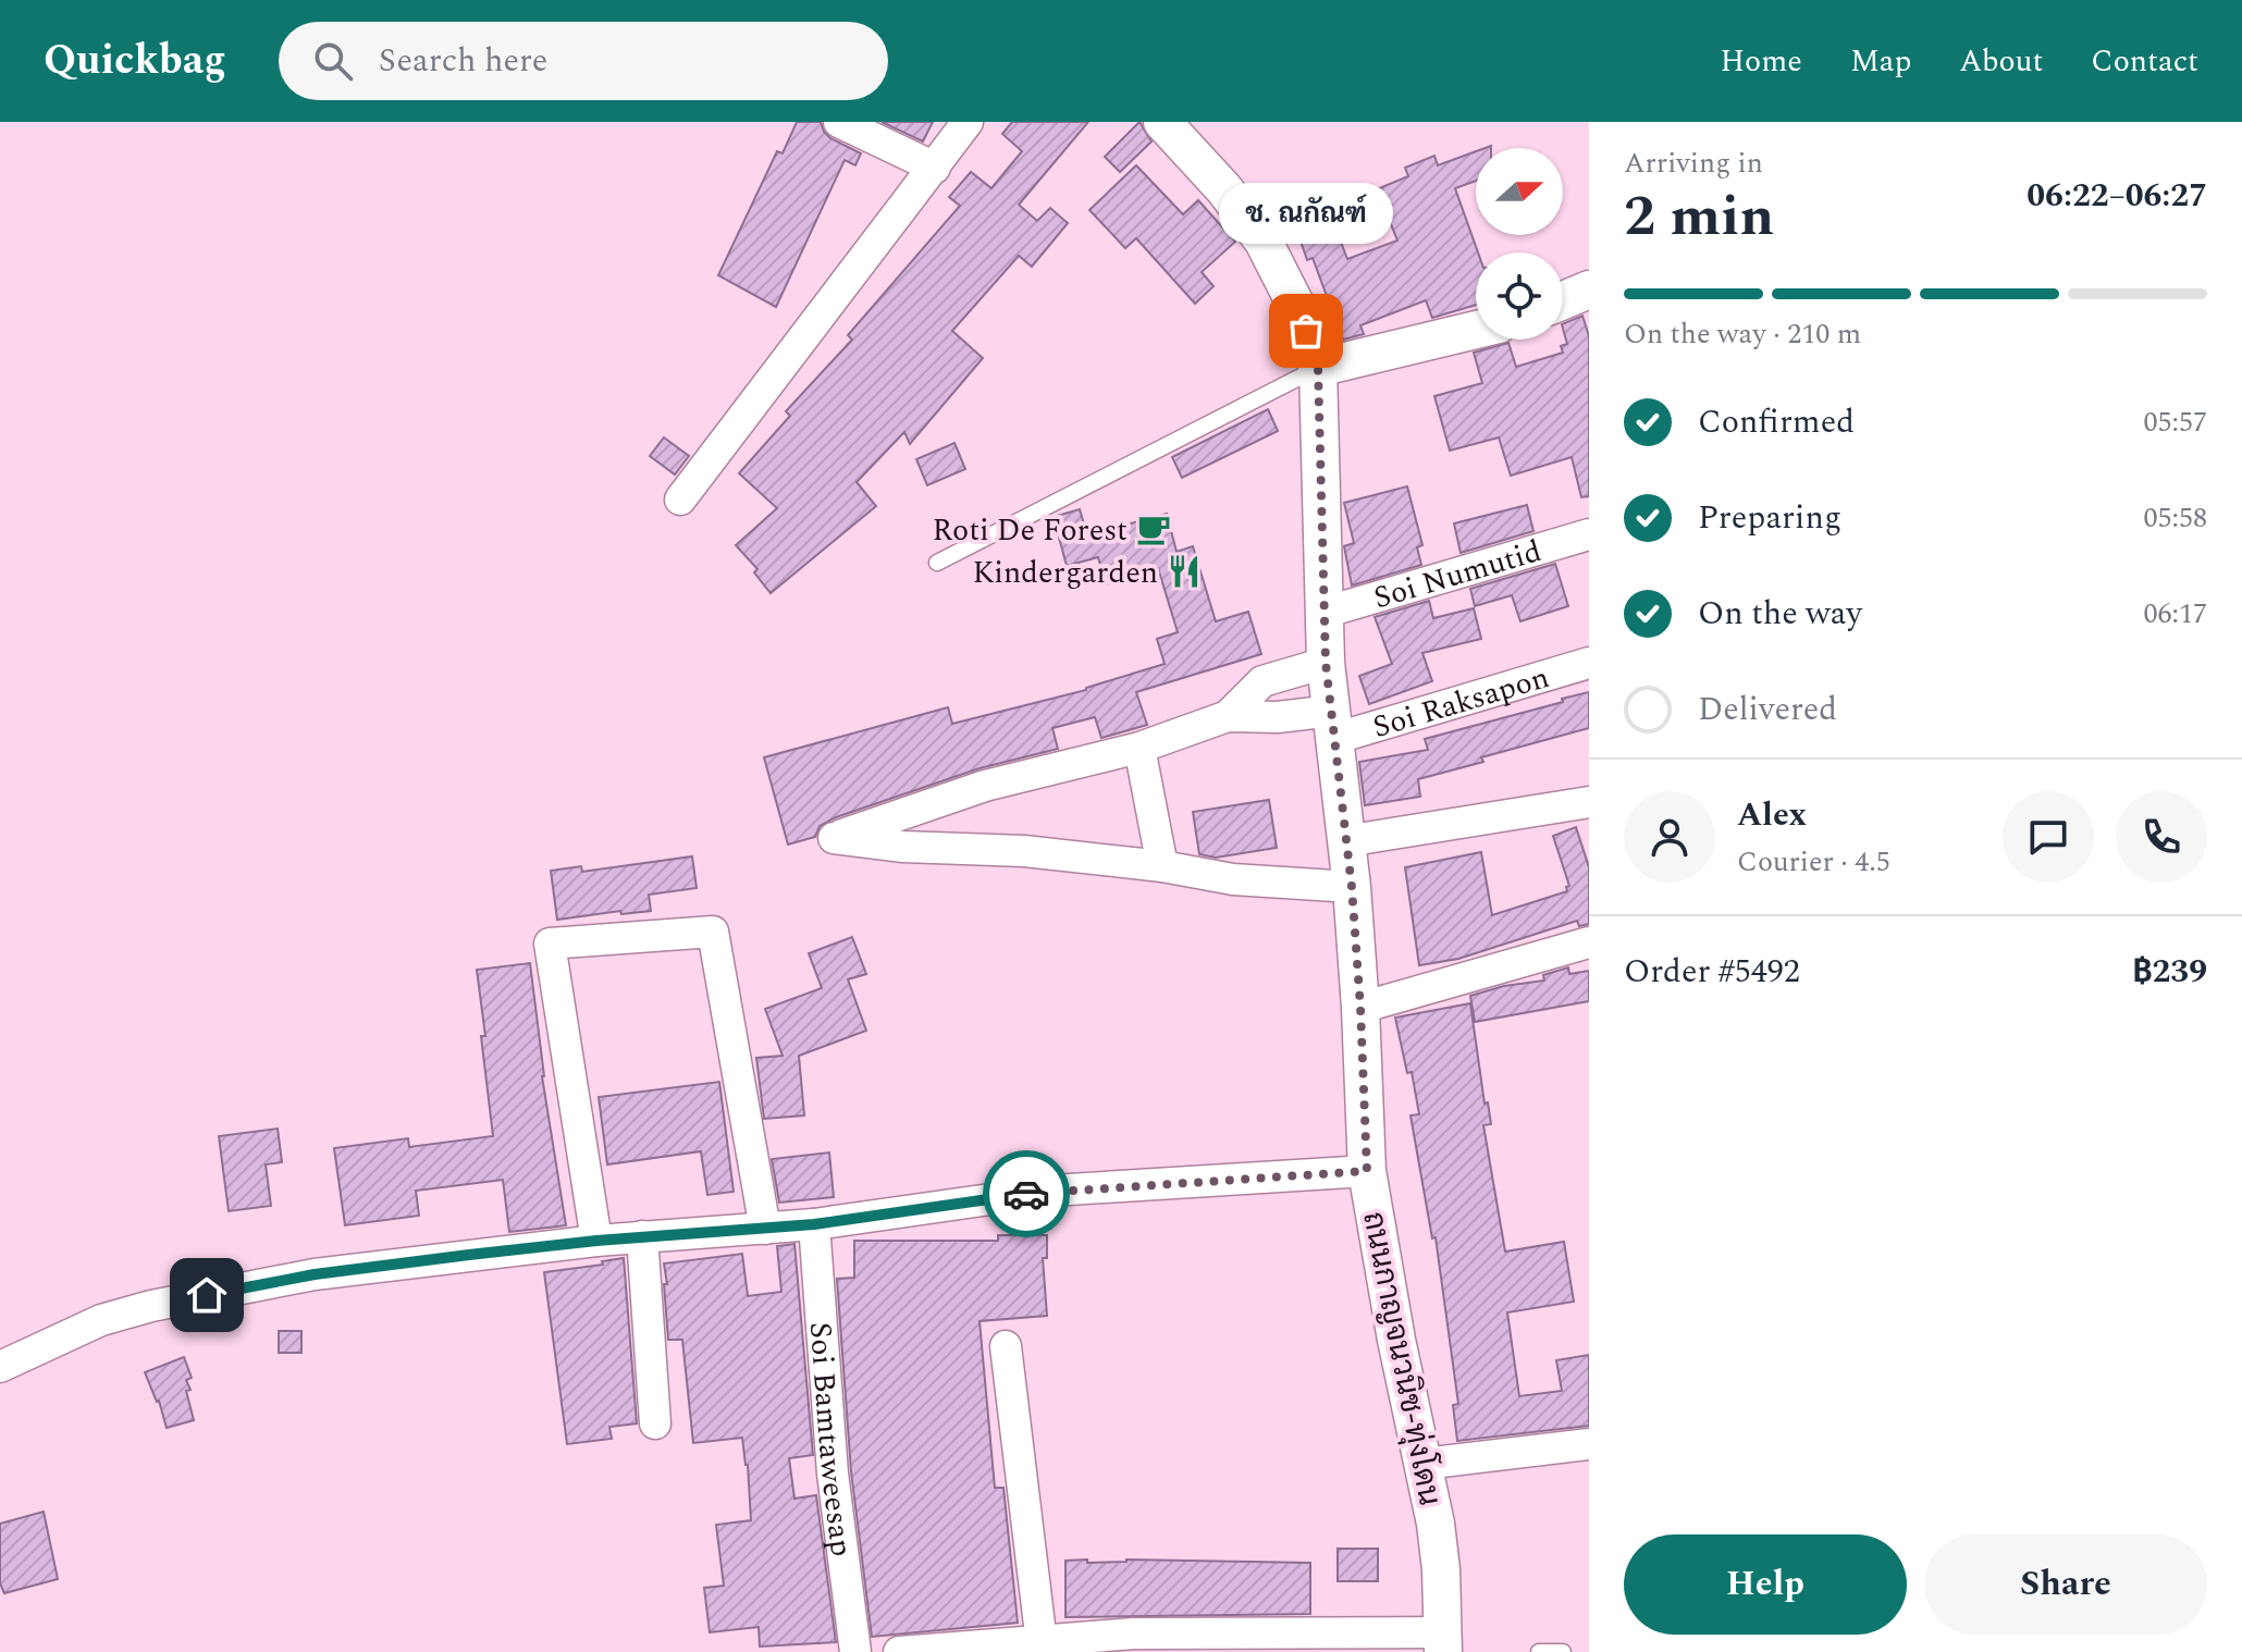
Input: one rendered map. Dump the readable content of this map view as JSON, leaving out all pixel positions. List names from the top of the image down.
{
  "streets": {
    "street": [
      "Soi Numutid",
      "Soi Raksapon",
      "ถนนกาญจนวนิช-ทุ่งโดน",
      "Soi Bamtaweesap"
    ]
  },
  "crossings": [
    ["Soi Numutid", "ถนนกาญจนวนิช-ทุ่งโดน"],
    ["Soi Raksapon", "ถนนกาญจนวนิช-ทุ่งโดน"]
  ],
  "places": {
    "other": ["ช. ณกัณฑ์"],
    "cafe": ["Roti De Forest"],
    "restaurant": ["Kindergarden"]
  },
  "north": "right",
  "page": {
    "header": "Quickbag",
    "search": "Search here",
    "nav": [
      "Home",
      "Map",
      "About",
      "Contact"
    ],
    "heading": ["2 min", "Arriving in", "06:22–06:27"],
    "panel": [
      "Alex",
      "Courier · 4.5",
      "Order #5492",
      "฿239"
    ],
    "bubble": "ช. ณกัณฑ์",
    "bar": "On the way · 210 m",
    "list": [
      ["Confirmed", "05:57"],
      ["Preparing", "05:58"],
      ["On the way", "06:17"],
      "Delivered"
    ],
    "buttons": ["Help", "Share"]
  }
}
